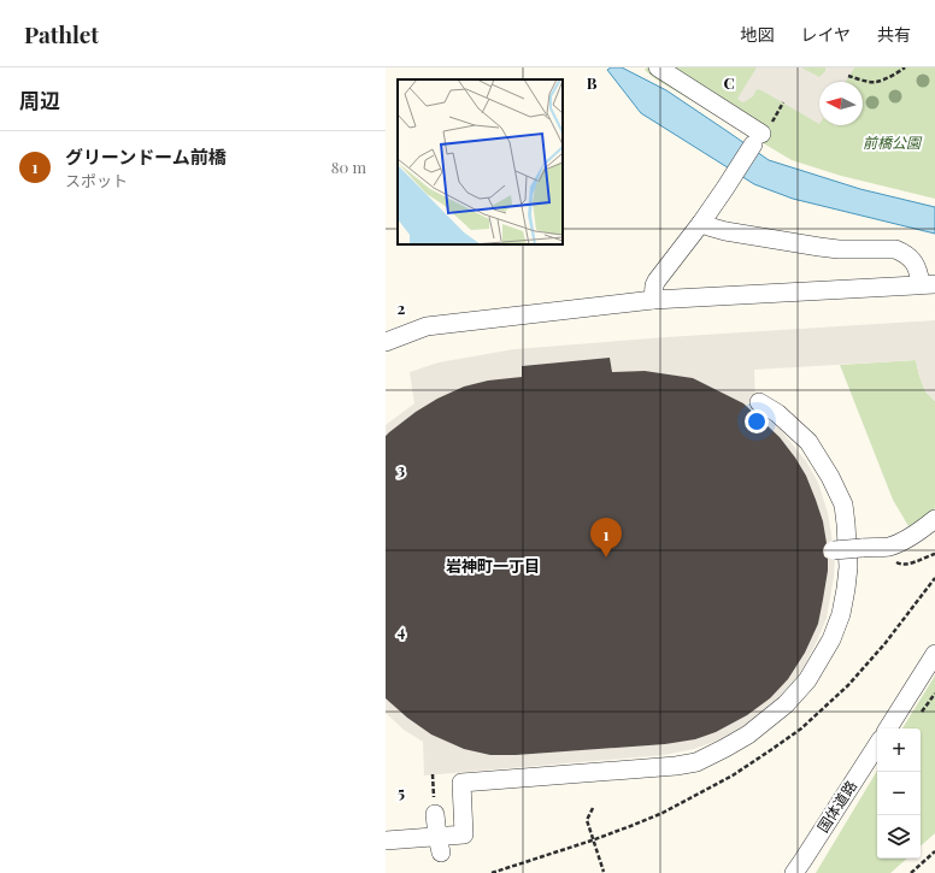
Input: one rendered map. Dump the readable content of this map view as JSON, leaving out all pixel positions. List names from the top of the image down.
{
  "streets": {
    "street": ["国体道路"]
  },
  "districts": ["岩神町一丁目"],
  "parks": ["前橋公園"],
  "north": "left",
  "page": {
    "header": "Pathlet",
    "nav": ["地図", "レイヤ", "共有"],
    "heading": "周辺",
    "list": [
      {
        "mark": "1",
        "name": "グリーンドーム前橋",
        "note": "スポット",
        "value": "80 m"
      }
    ],
    "pins": "1",
    "map_buttons": ["+", "−"]
  },
  "grid": {
    "columns": ["B", "C"],
    "rows": [
      "2",
      "3",
      "4",
      "5"
    ]
  }
}
